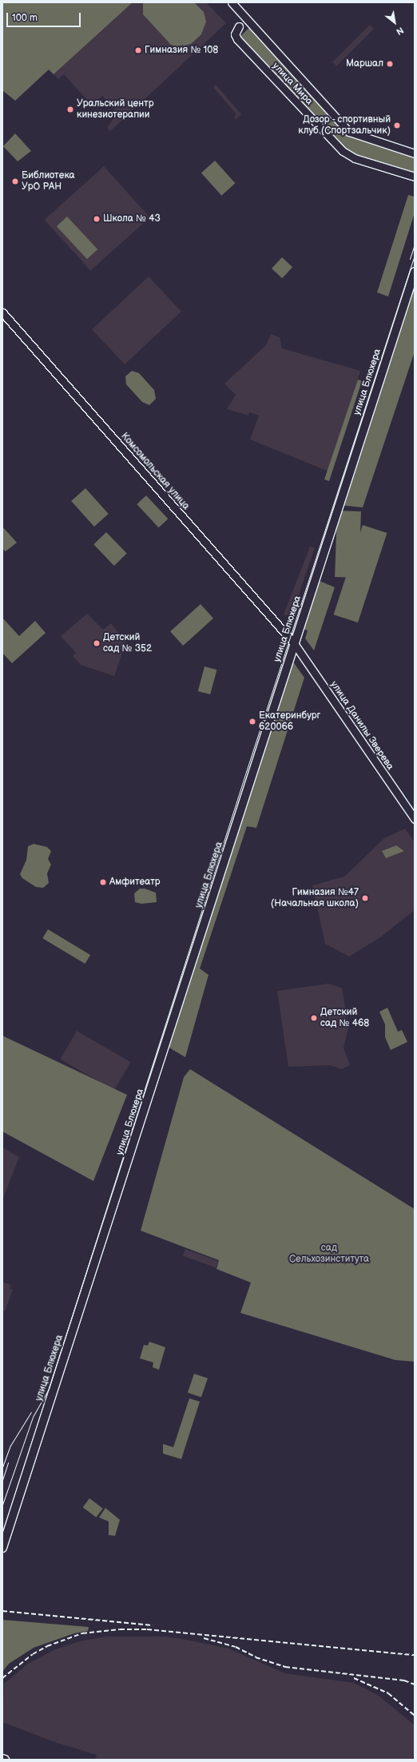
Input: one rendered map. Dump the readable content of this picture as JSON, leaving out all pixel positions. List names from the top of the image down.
{
  "streets": {
    "main road": [
      "улица Мира",
      "улица Блюхера",
      "Комсомольская улица",
      "улица Данилы Зверева"
    ]
  },
  "crossings": [
    ["улица Блюхера", "Комсомольская улица"],
    ["улица Блюхера", "улица Данилы Зверева"],
    ["Комсомольская улица", "улица Данилы Зверева"]
  ],
  "parks": ["сад Сельхозинститута"],
  "places": [
    "Гимназия № 108",
    "Маршал",
    "Уральский центр кинезиотерапии",
    "Дозор - спортивный клуб (Спортзальчик)",
    "Библиотека УрО РАН",
    "Школа № 43",
    "Детский сад № 352",
    "Екатеринбург 620066",
    "Амфитеатр",
    "Гимназия №47 (Начальная школа)",
    "Детский сад № 468"
  ],
  "scale_bar": "100 m",
  "north": "bottom right"
}
